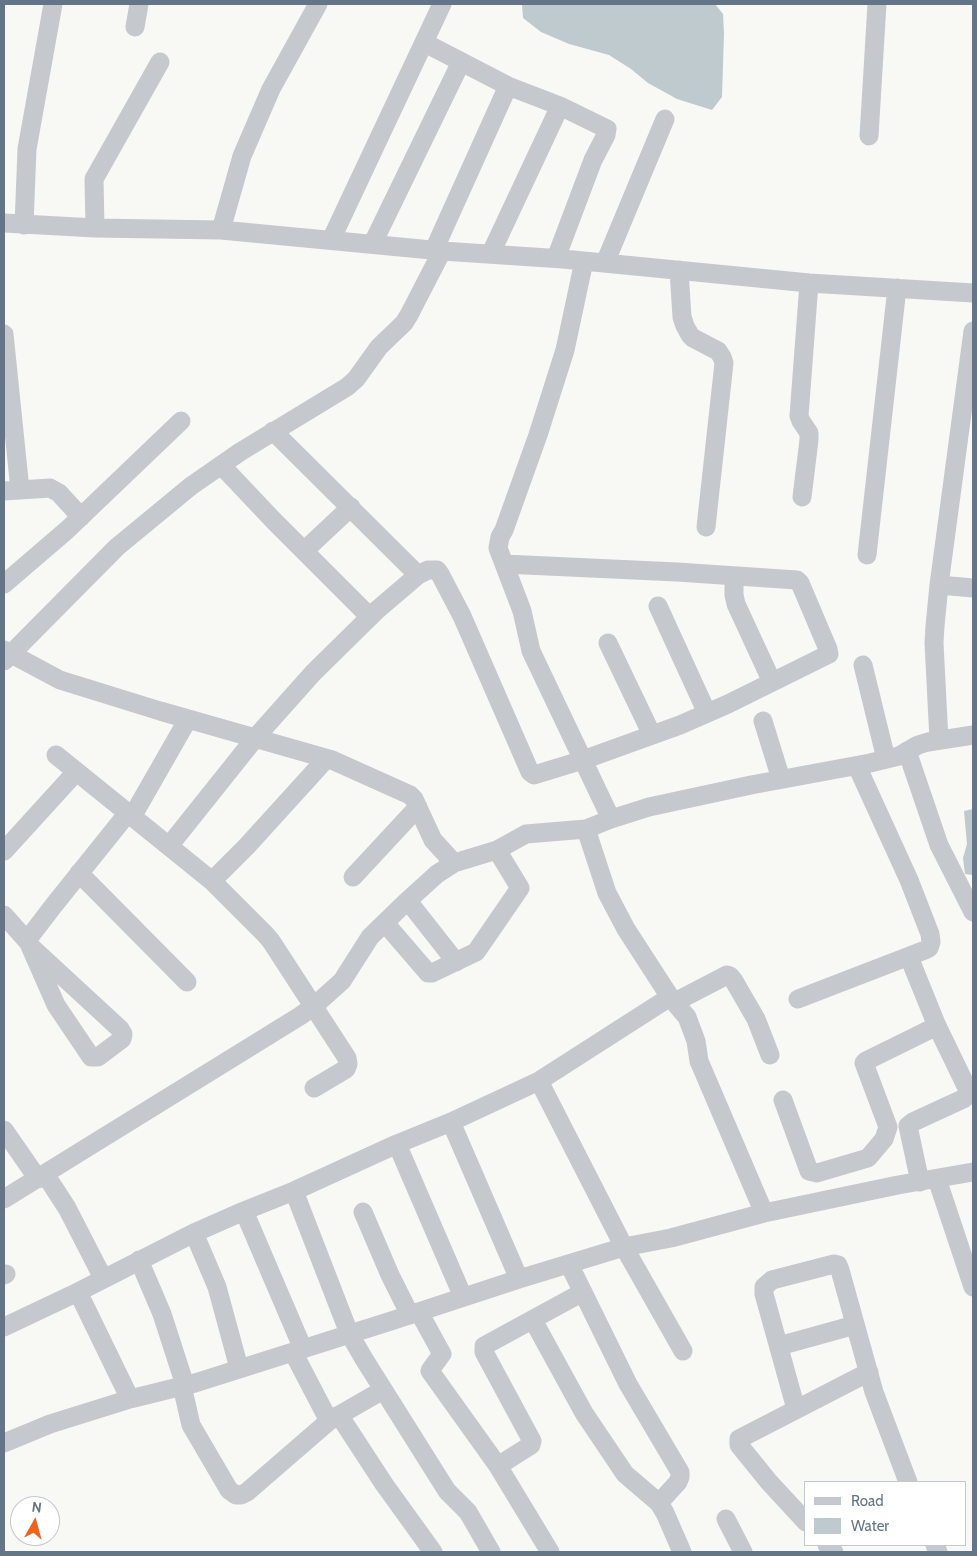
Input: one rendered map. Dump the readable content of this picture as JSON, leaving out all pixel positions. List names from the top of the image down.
{
  "legend": ["Road", "Water"],
  "north": "top"
}
